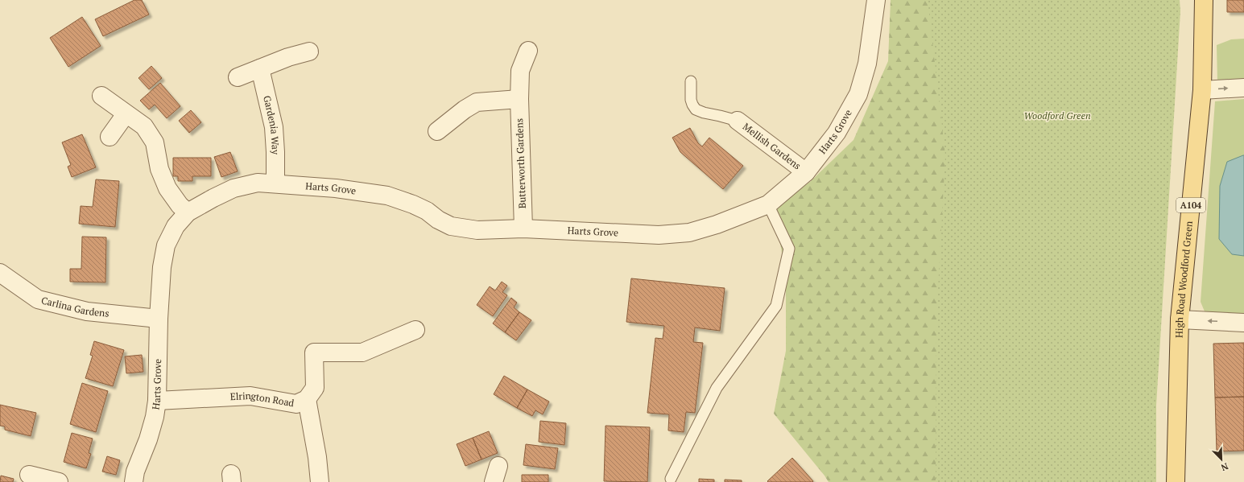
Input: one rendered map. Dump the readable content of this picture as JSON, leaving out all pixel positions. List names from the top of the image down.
{
  "streets": {
    "main road": ["A104", "High Road Woodford Green"],
    "street": [
      "Gardenia Way",
      "Harts Grove",
      "Mellish Gardens",
      "Butterworth Gardens",
      "Carlina Gardens",
      "Elrington Road"
    ]
  },
  "crossings": [
    ["Gardenia Way", "Harts Grove"],
    ["Harts Grove", "Mellish Gardens"],
    ["Harts Grove", "Butterworth Gardens"],
    ["Harts Grove", "Carlina Gardens"],
    ["Harts Grove", "Elrington Road"]
  ],
  "parks": ["Woodford Green"],
  "north": "bottom right"
}
